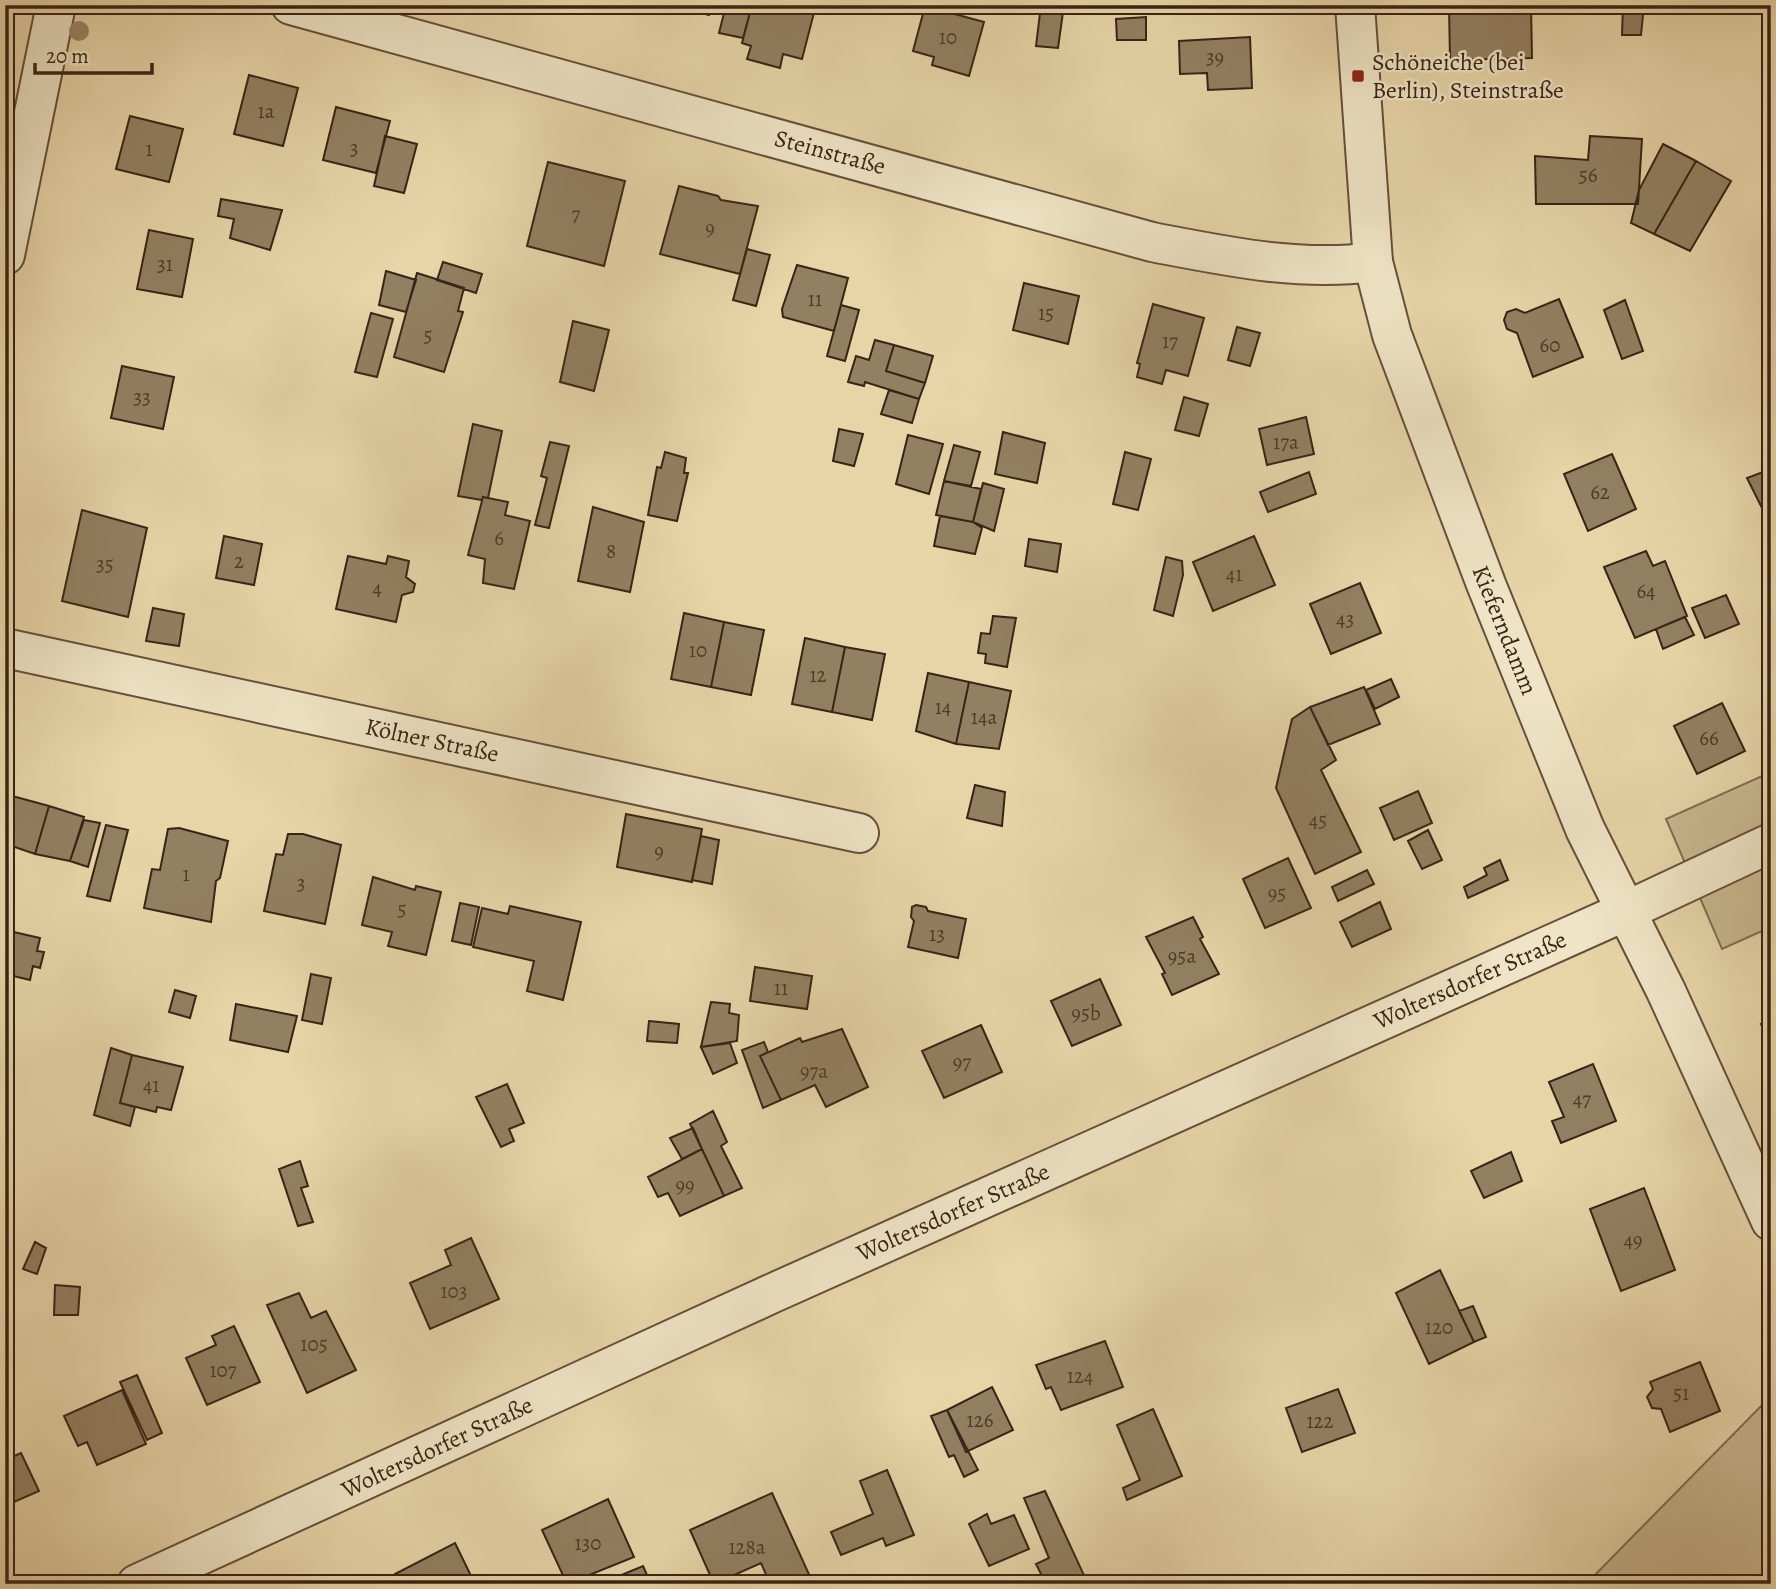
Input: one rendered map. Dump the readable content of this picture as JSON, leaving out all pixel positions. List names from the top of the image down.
{
  "streets": {
    "street": [
      "Steinstraße",
      "Kieferndamm",
      "Kölner Straße",
      "Woltersdorfer Straße"
    ]
  },
  "crossings": [
    ["Steinstraße", "Kieferndamm"],
    ["Kieferndamm", "Woltersdorfer Straße"]
  ],
  "places": {
    "transit": ["Schöneiche (bei Berlin), Steinstraße"]
  },
  "house_numbers": [
    "10",
    "39",
    "1a",
    "3",
    "1",
    "56",
    "7",
    "9",
    "31",
    "11",
    "15",
    "5",
    "17",
    "60",
    "33",
    "17a",
    "62",
    "6",
    "8",
    "2",
    "35",
    "41",
    "4",
    "64",
    "43",
    "10",
    "12",
    "14",
    "14a",
    "66",
    "45",
    "9",
    "1",
    "3",
    "95",
    "5",
    "13",
    "95a",
    "11",
    "95b",
    "97",
    "97a",
    "41",
    "47",
    "99",
    "49",
    "103",
    "120",
    "105",
    "107",
    "124",
    "51",
    "126",
    "122",
    "130",
    "128a"
  ],
  "scale_bar": "20 m"
}
